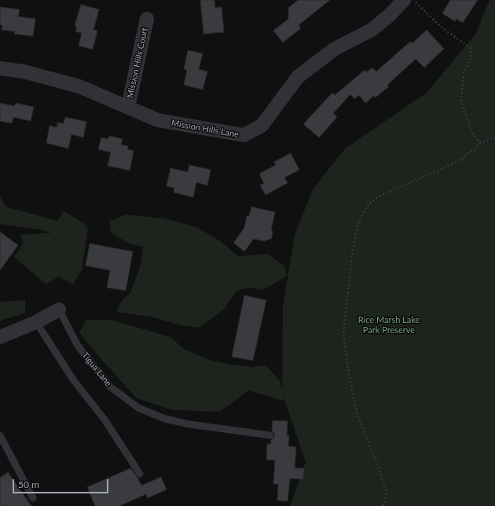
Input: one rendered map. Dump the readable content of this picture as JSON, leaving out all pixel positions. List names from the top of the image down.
{
  "streets": {
    "street": ["Mission Hills Court", "Mission Hills Lane", "Tigua Lane"]
  },
  "crossings": [
    ["Mission Hills Court", "Mission Hills Lane"]
  ],
  "parks": ["Rice Marsh Lake Park Preserve"],
  "scale_bar": "50 m"
}
